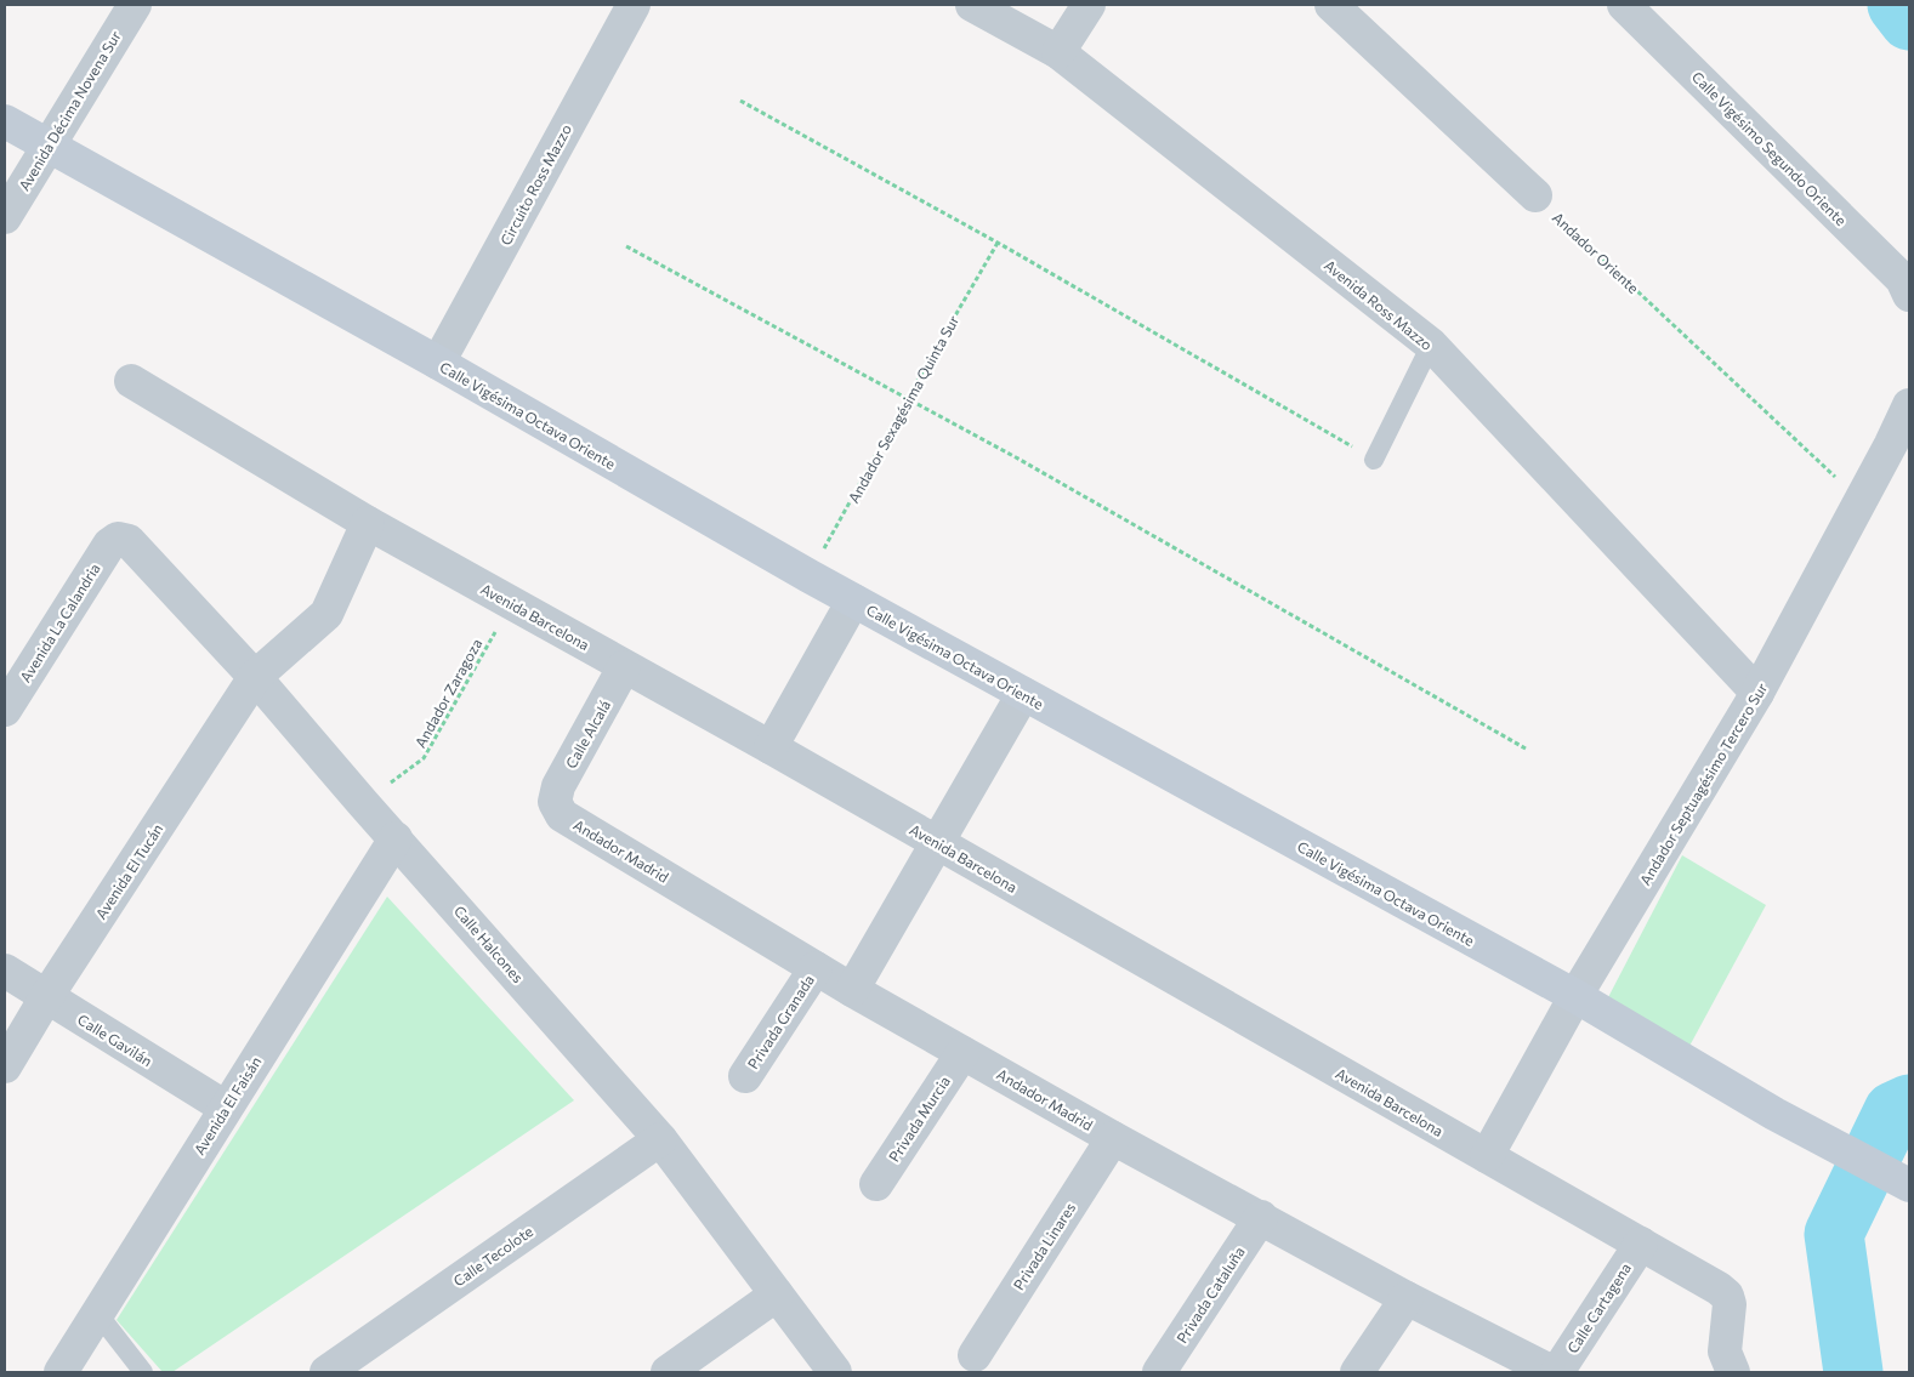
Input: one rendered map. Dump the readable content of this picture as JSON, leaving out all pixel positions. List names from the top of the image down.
{
  "streets": {
    "main road": ["Calle Vigésima Octava Oriente"],
    "street": [
      "Avenida Décima Novena Sur",
      "Calle Vigésimo Segundo Oriente",
      "Circuito Ross Mazzo",
      "Avenida Ross Mazzo",
      "Avenida Barcelona",
      "Avenida La Calandria",
      "Calle Alcalá",
      "Andador Septuagésimo Tercero Sur",
      "Andador Madrid",
      "Avenida El Tucán",
      "Calle Halcones",
      "Privada Granada",
      "Calle Gavilán",
      "Avenida El Faisán",
      "Privada Murcia",
      "Privada Linares",
      "Calle Tecolote",
      "Privada Cataluña",
      "Calle Cartagena"
    ],
    "path": ["Andador Oriente", "Andador Sexagésima Quinta Sur", "Andador Zaragoza"]
  },
  "crossings": [
    ["Avenida Décima Novena Sur", "Calle Vigésima Octava Oriente"],
    ["Circuito Ross Mazzo", "Calle Vigésima Octava Oriente"],
    ["Andador Oriente", "Andador Septuagésimo Tercero Sur"],
    ["Avenida Ross Mazzo", "Andador Septuagésimo Tercero Sur"],
    ["Andador Sexagésima Quinta Sur", "Calle Vigésima Octava Oriente"],
    ["Calle Vigésima Octava Oriente", "Andador Septuagésimo Tercero Sur"],
    ["Avenida Barcelona", "Andador Zaragoza"],
    ["Avenida Barcelona", "Calle Alcalá"],
    ["Avenida Barcelona", "Andador Septuagésimo Tercero Sur"],
    ["Avenida Barcelona", "Avenida El Tucán"],
    ["Avenida Barcelona", "Calle Cartagena"],
    ["Avenida La Calandria", "Calle Halcones"],
    ["Andador Zaragoza", "Calle Halcones"],
    ["Calle Alcalá", "Andador Madrid"],
    ["Andador Madrid", "Privada Granada"],
    ["Andador Madrid", "Privada Murcia"],
    ["Andador Madrid", "Privada Linares"],
    ["Andador Madrid", "Privada Cataluña"],
    ["Avenida El Tucán", "Calle Halcones"],
    ["Avenida El Tucán", "Calle Gavilán"],
    ["Calle Halcones", "Avenida El Faisán"],
    ["Calle Halcones", "Calle Tecolote"],
    ["Calle Gavilán", "Avenida El Faisán"]
  ]
}
